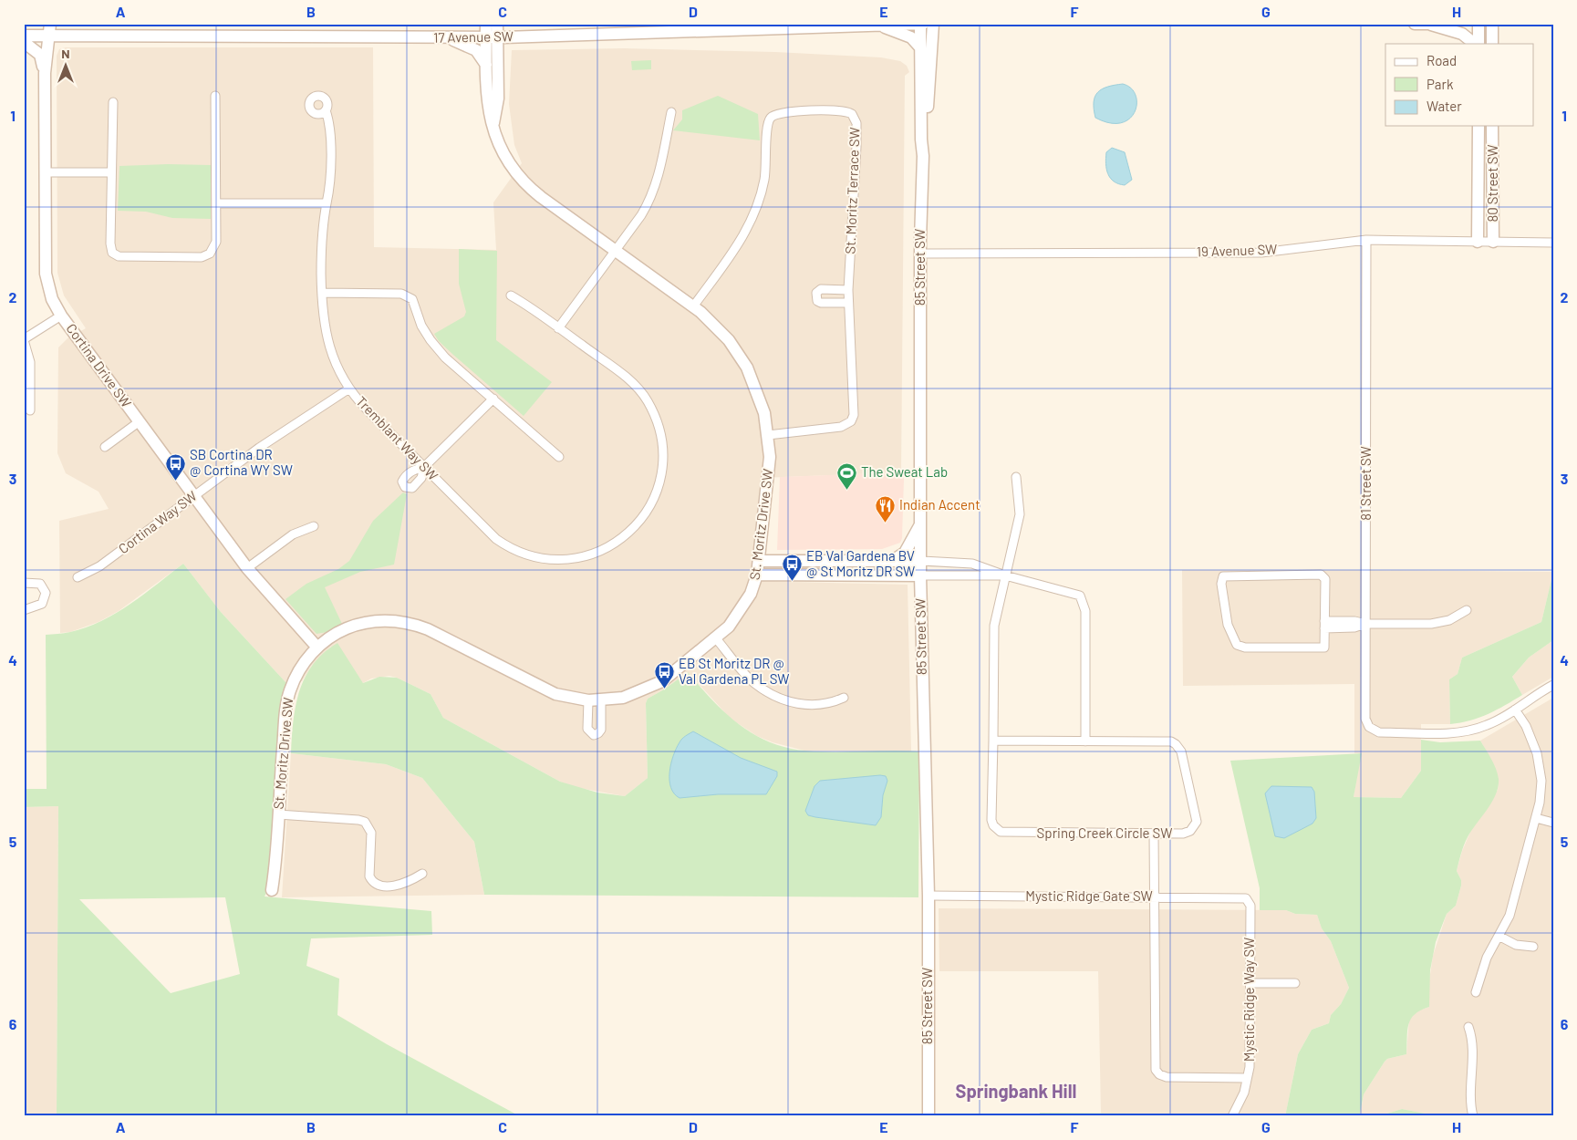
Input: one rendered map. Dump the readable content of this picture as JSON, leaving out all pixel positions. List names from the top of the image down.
{
  "streets": {
    "street": [
      "17 Avenue SW",
      "80 Street SW",
      "St. Moritz Terrace SW",
      "19 Avenue SW",
      "85 Street SW",
      "Cortina Drive SW",
      "Tremblant Way SW",
      "81 Street SW",
      "Cortina Way SW",
      "St. Moritz Drive SW",
      "Spring Creek Circle SW",
      "Mystic Ridge Gate SW",
      "Mystic Ridge Way SW"
    ]
  },
  "crossings": [
    ["17 Avenue SW", "85 Street SW"],
    ["17 Avenue SW", "Cortina Drive SW"],
    ["17 Avenue SW", "St. Moritz Drive SW"],
    ["80 Street SW", "19 Avenue SW"],
    ["St. Moritz Terrace SW", "St. Moritz Drive SW"],
    ["19 Avenue SW", "85 Street SW"],
    ["19 Avenue SW", "81 Street SW"],
    ["85 Street SW", "Mystic Ridge Gate SW"],
    ["Cortina Drive SW", "Cortina Way SW"],
    ["Cortina Drive SW", "St. Moritz Drive SW"],
    ["Tremblant Way SW", "Cortina Way SW"],
    ["Mystic Ridge Gate SW", "Mystic Ridge Way SW"]
  ],
  "districts": ["Springbank Hill"],
  "places": {
    "bus stop": ["SB Cortina DR @ Cortina WY SW", "EB Val Gardena BV @ St Moritz DR SW", "EB St Moritz DR @ Val Gardena PL SW"],
    "sports": ["The Sweat Lab"],
    "restaurant": ["Indian Accent"]
  },
  "legend": ["Road", "Park", "Water"],
  "north": "top",
  "grid": {
    "columns": [
      "A",
      "B",
      "C",
      "D",
      "E",
      "F",
      "G",
      "H"
    ],
    "rows": [
      "1",
      "2",
      "3",
      "4",
      "5",
      "6"
    ]
  }
}
